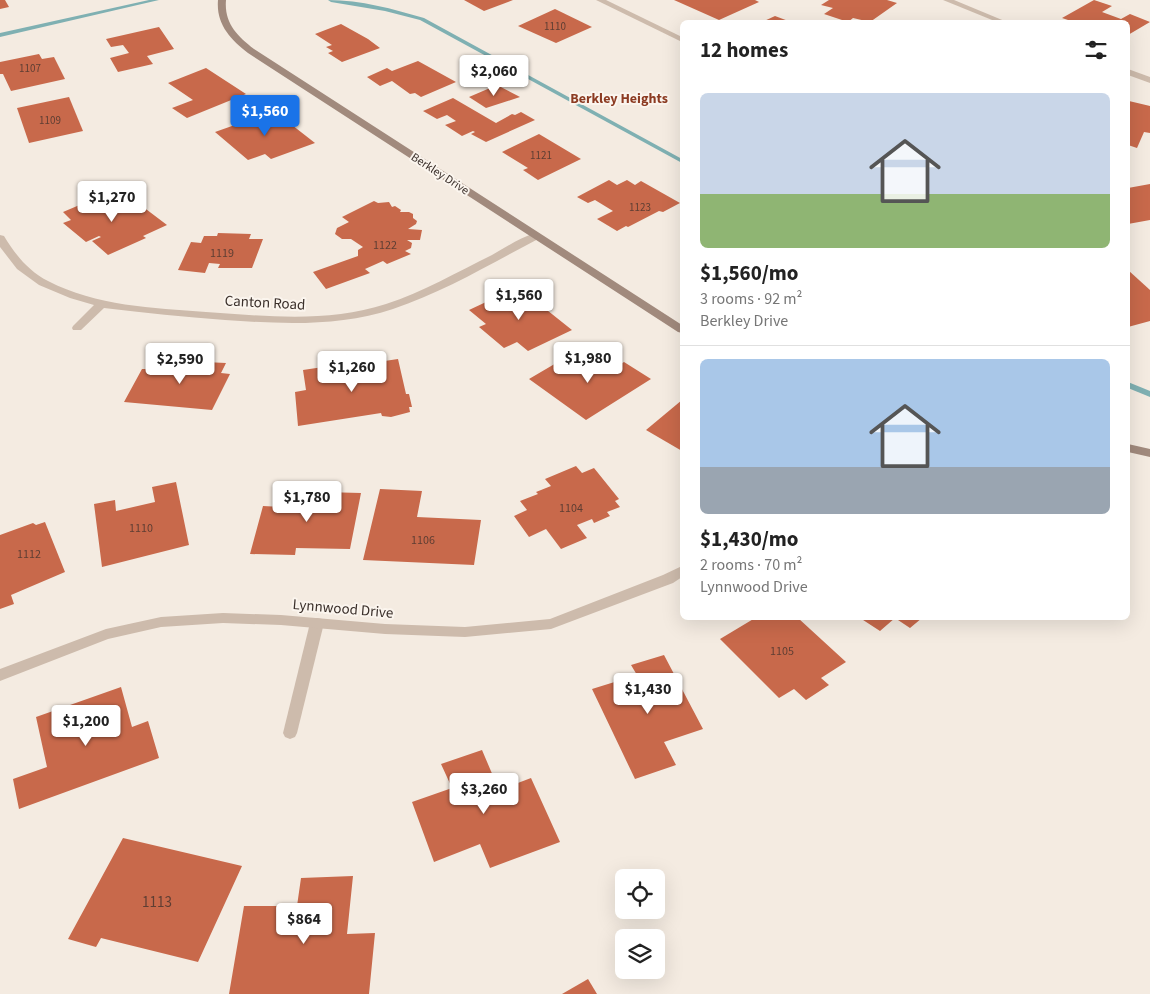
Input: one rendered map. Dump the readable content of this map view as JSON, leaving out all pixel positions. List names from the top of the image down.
{
  "streets": {
    "street": ["Berkley Drive", "Canton Road", "Lynnwood Drive"]
  },
  "crossings": [
    ["Berkley Drive", "Canton Road"]
  ],
  "districts": ["Berkley Heights"],
  "house_numbers": [
    "1110",
    "1107",
    "1109",
    "1121",
    "1123",
    "1122",
    "1119",
    "1104",
    "1110",
    "1106",
    "1112",
    "1105",
    "1113"
  ],
  "page": {
    "heading": "12 homes",
    "price": [
      "$2,060",
      "$1,560",
      "$1,270",
      "$1,560",
      "$1,980",
      "$2,590",
      "$1,260",
      "$1,780",
      "$1,430",
      "$1,200",
      "$3,260",
      "$864"
    ],
    "list": [
      {
        "name": "$1,560/mo",
        "note": "3 rooms · 92 m² · Berkley Drive"
      },
      {
        "name": "$1,430/mo",
        "note": "2 rooms · 70 m² · Lynnwood Drive"
      }
    ]
  }
}
